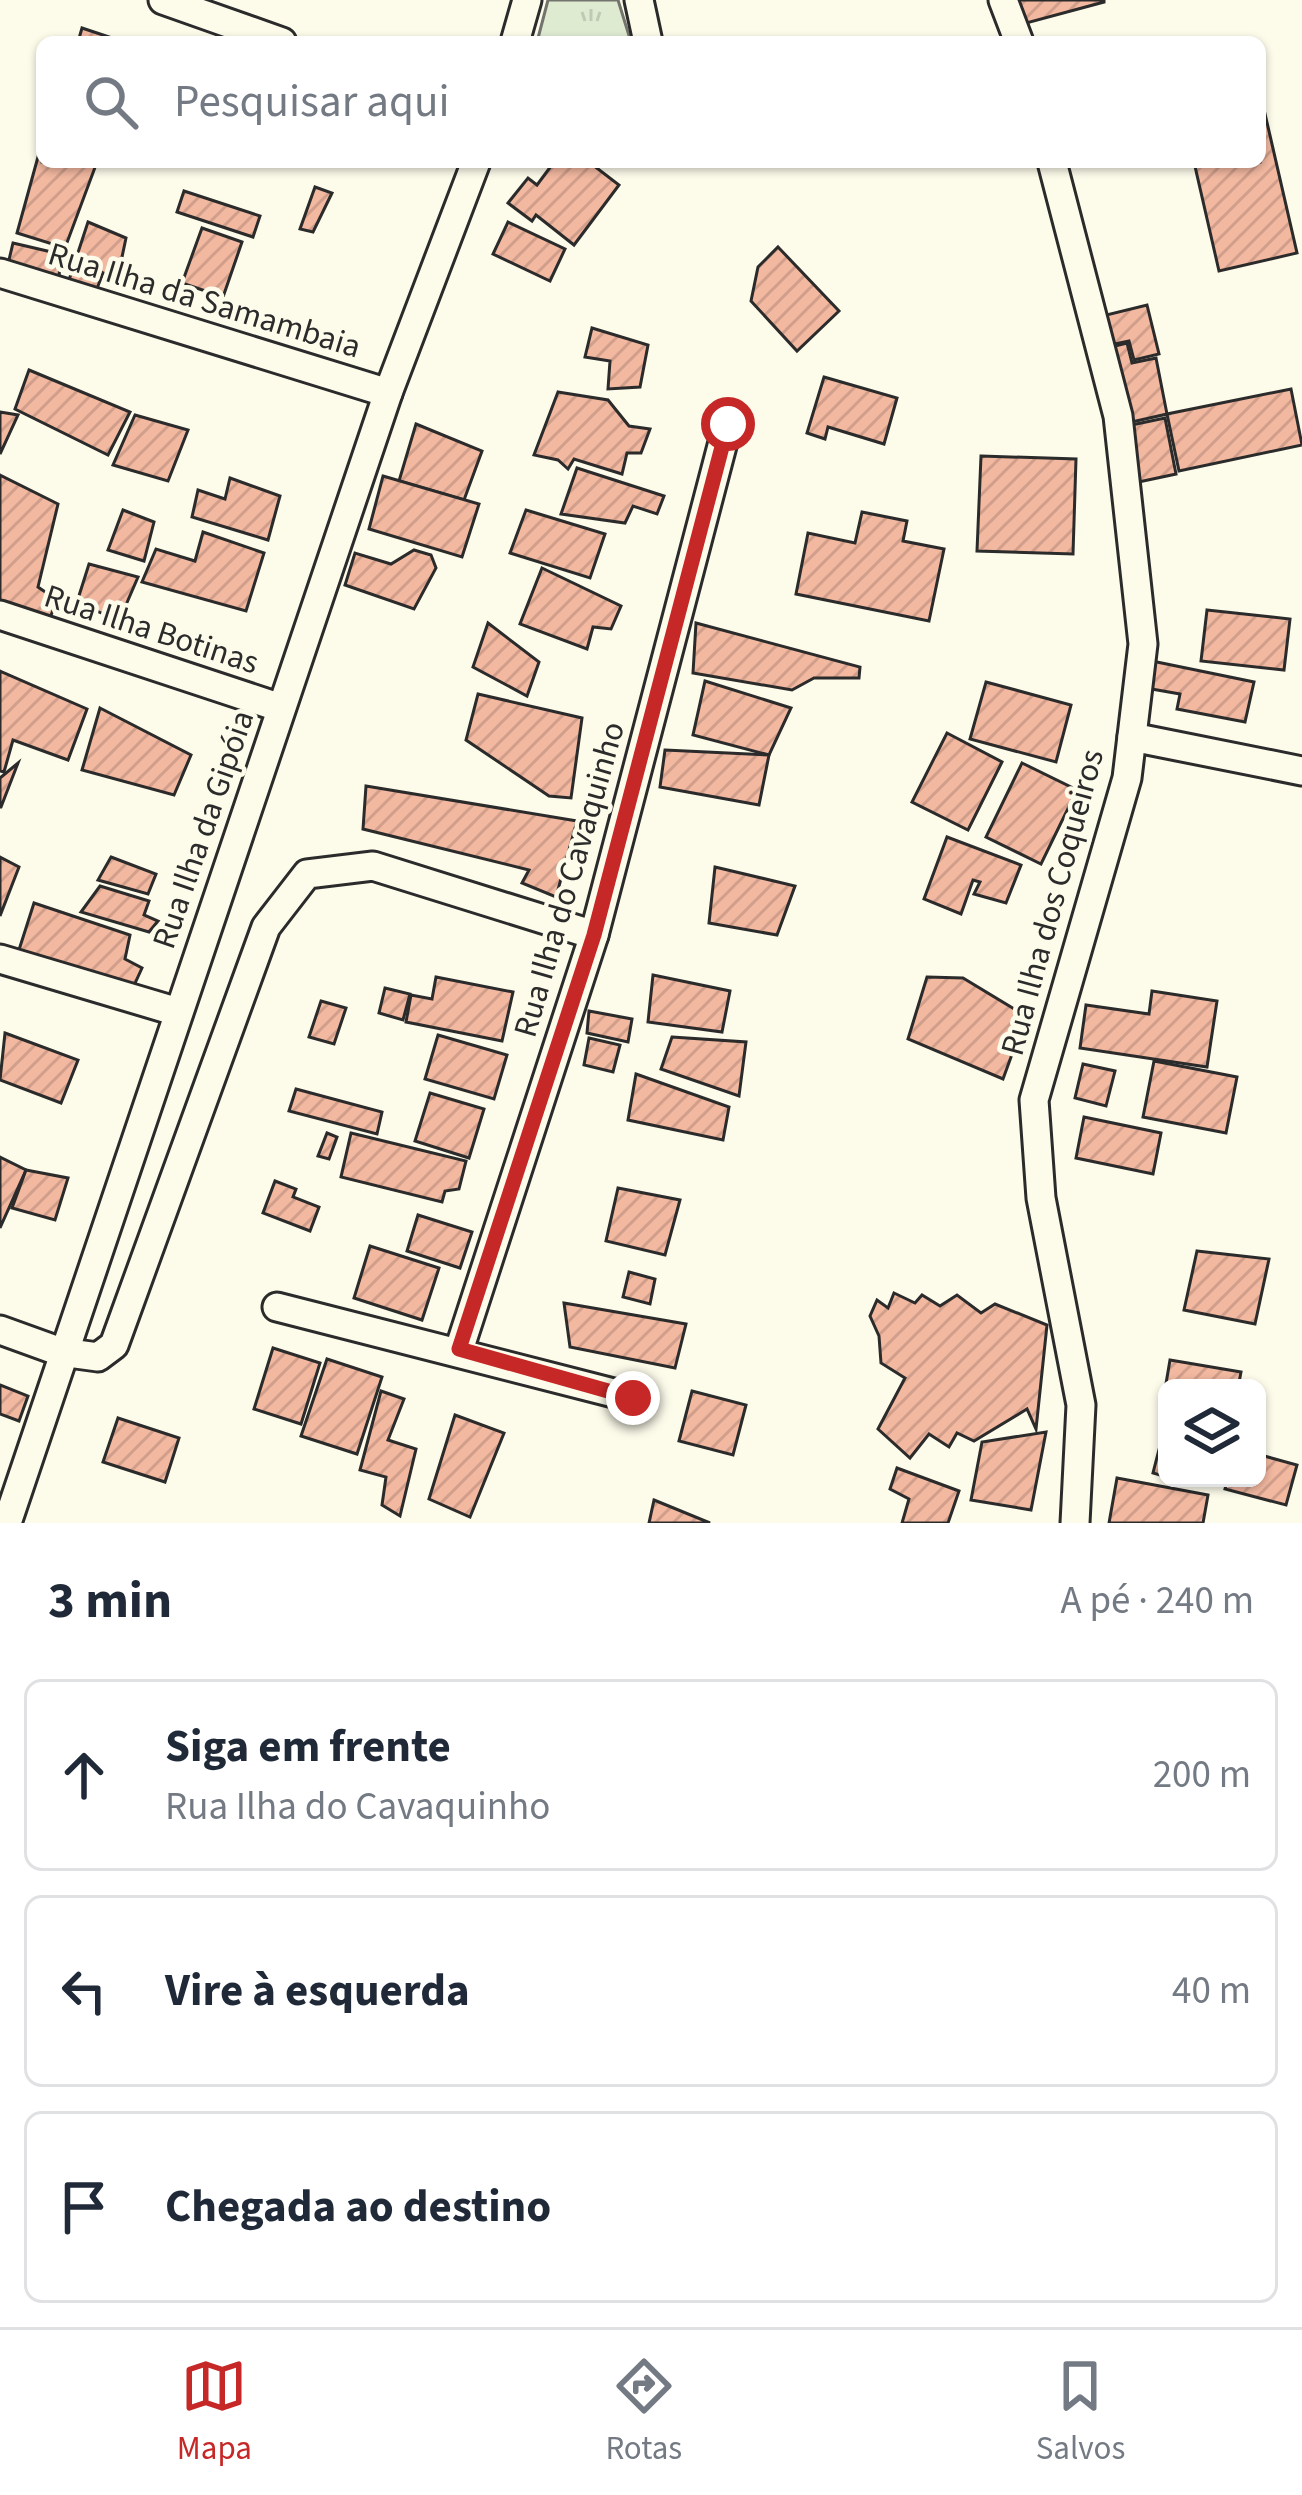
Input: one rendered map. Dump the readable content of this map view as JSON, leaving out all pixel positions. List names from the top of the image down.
{
  "streets": {
    "street": [
      "Rua Ilha da Samambaia",
      "Rua Ilha Botinas",
      "Rua Ilha da Gipóia",
      "Rua Ilha do Cavaquinho",
      "Rua Ilha dos Coqueiros"
    ]
  },
  "crossings": [
    ["Rua Ilha da Samambaia", "Rua Ilha da Gipóia"],
    ["Rua Ilha Botinas", "Rua Ilha da Gipóia"]
  ],
  "page": {
    "search": "Pesquisar aqui",
    "heading": ["3 min", "A pé · 240 m"],
    "list": [
      ["Siga em frente", "Rua Ilha do Cavaquinho", "200 m"],
      ["Vire à esquerda", "40 m"],
      "Chegada ao destino"
    ],
    "nav": ["Mapa", "Rotas", "Salvos"]
  }
}
